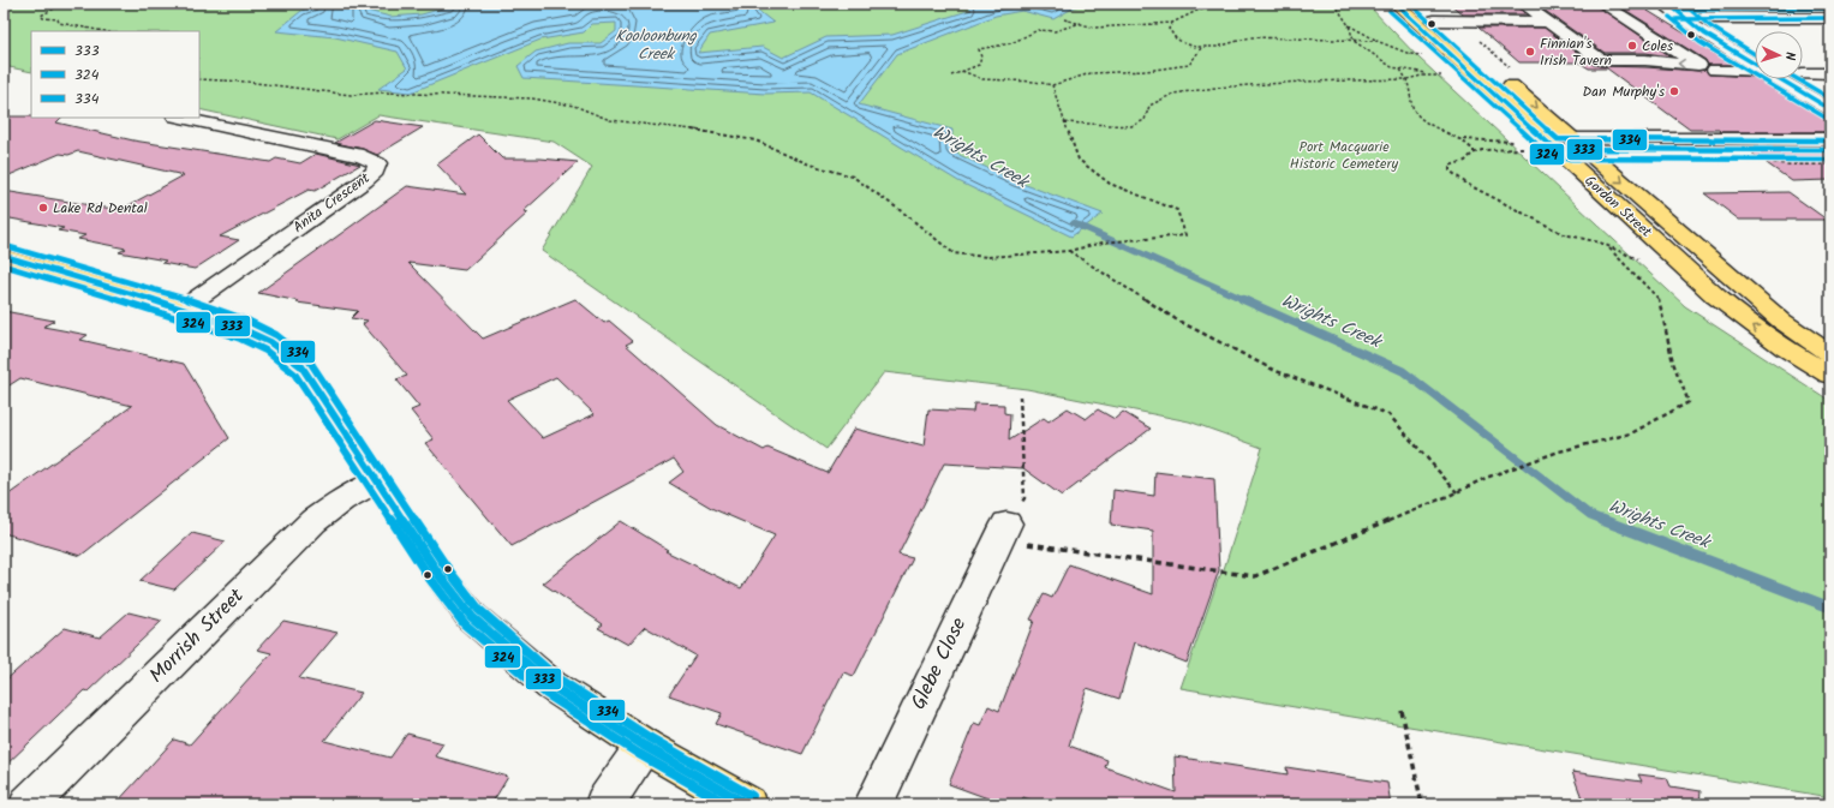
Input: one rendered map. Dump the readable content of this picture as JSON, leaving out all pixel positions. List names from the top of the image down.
{
  "streets": {
    "main road": ["Gordon Street"],
    "street": ["Anita Crescent", "Morrish Street", "Glebe Close"]
  },
  "water": ["Kooloonbung Creek", "Wrights Creek"],
  "parks": ["Port Macquarie Historic Cemetery"],
  "places": [
    "Coles",
    "Finnian's Irish Tavern",
    "Dan Murphy's",
    "Lake Rd Dental"
  ],
  "lines": ["transit line 333", "transit line 334", "transit line 324"],
  "legend": ["333", "324", "334"],
  "north": "right"
}
